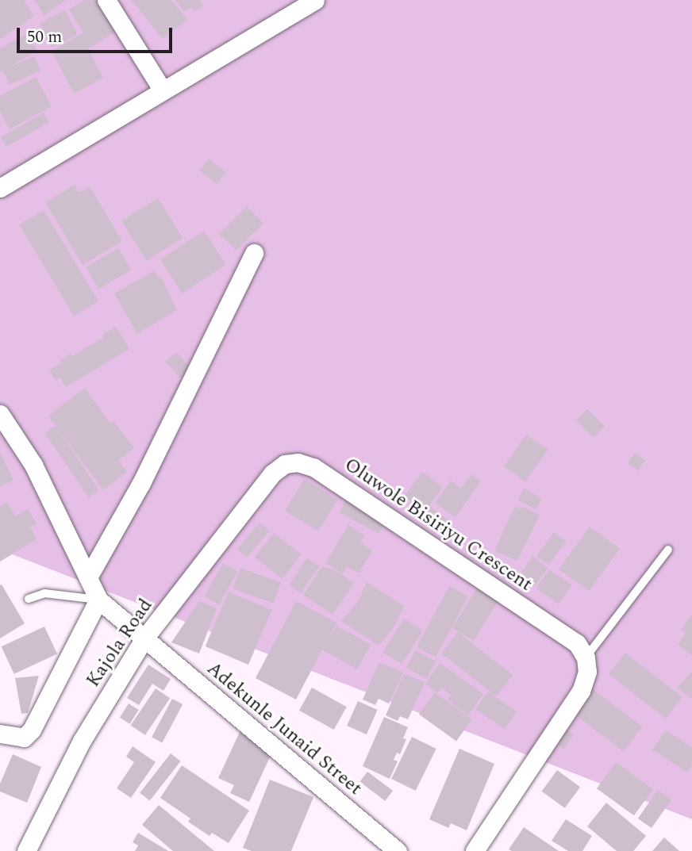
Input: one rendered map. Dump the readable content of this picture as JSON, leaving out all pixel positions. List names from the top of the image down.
{
  "streets": {
    "street": ["Oluwole Bisiriyu Crescent", "Kajola Road", "Adekunle Junaid Street"]
  },
  "crossings": [
    ["Oluwole Bisiriyu Crescent", "Kajola Road"],
    ["Kajola Road", "Adekunle Junaid Street"]
  ],
  "scale_bar": "50 m"
}
